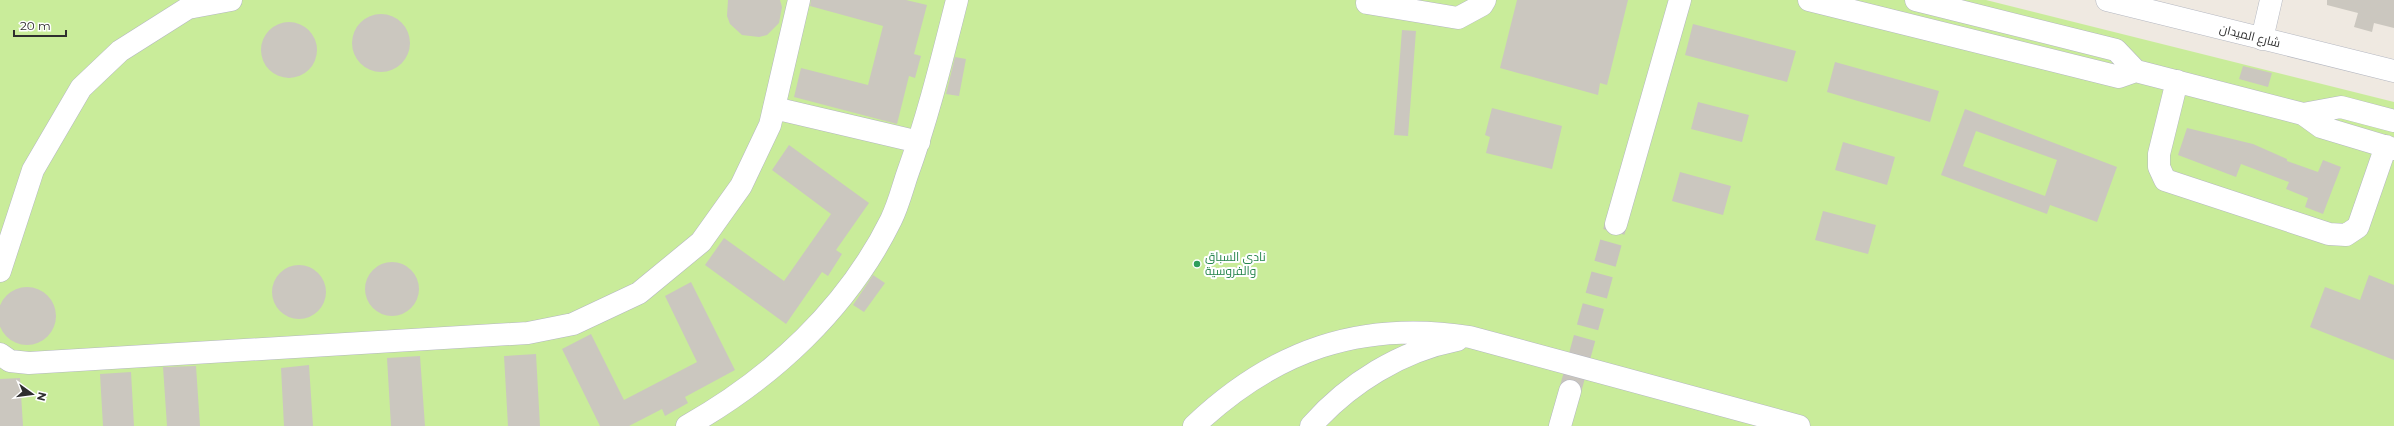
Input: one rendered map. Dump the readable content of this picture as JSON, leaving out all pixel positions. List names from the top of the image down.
{
  "streets": {
    "street": ["شارع الميدان"]
  },
  "places": ["نادي السباق والفروسية"],
  "scale_bar": "20 m",
  "north": "right"
}
